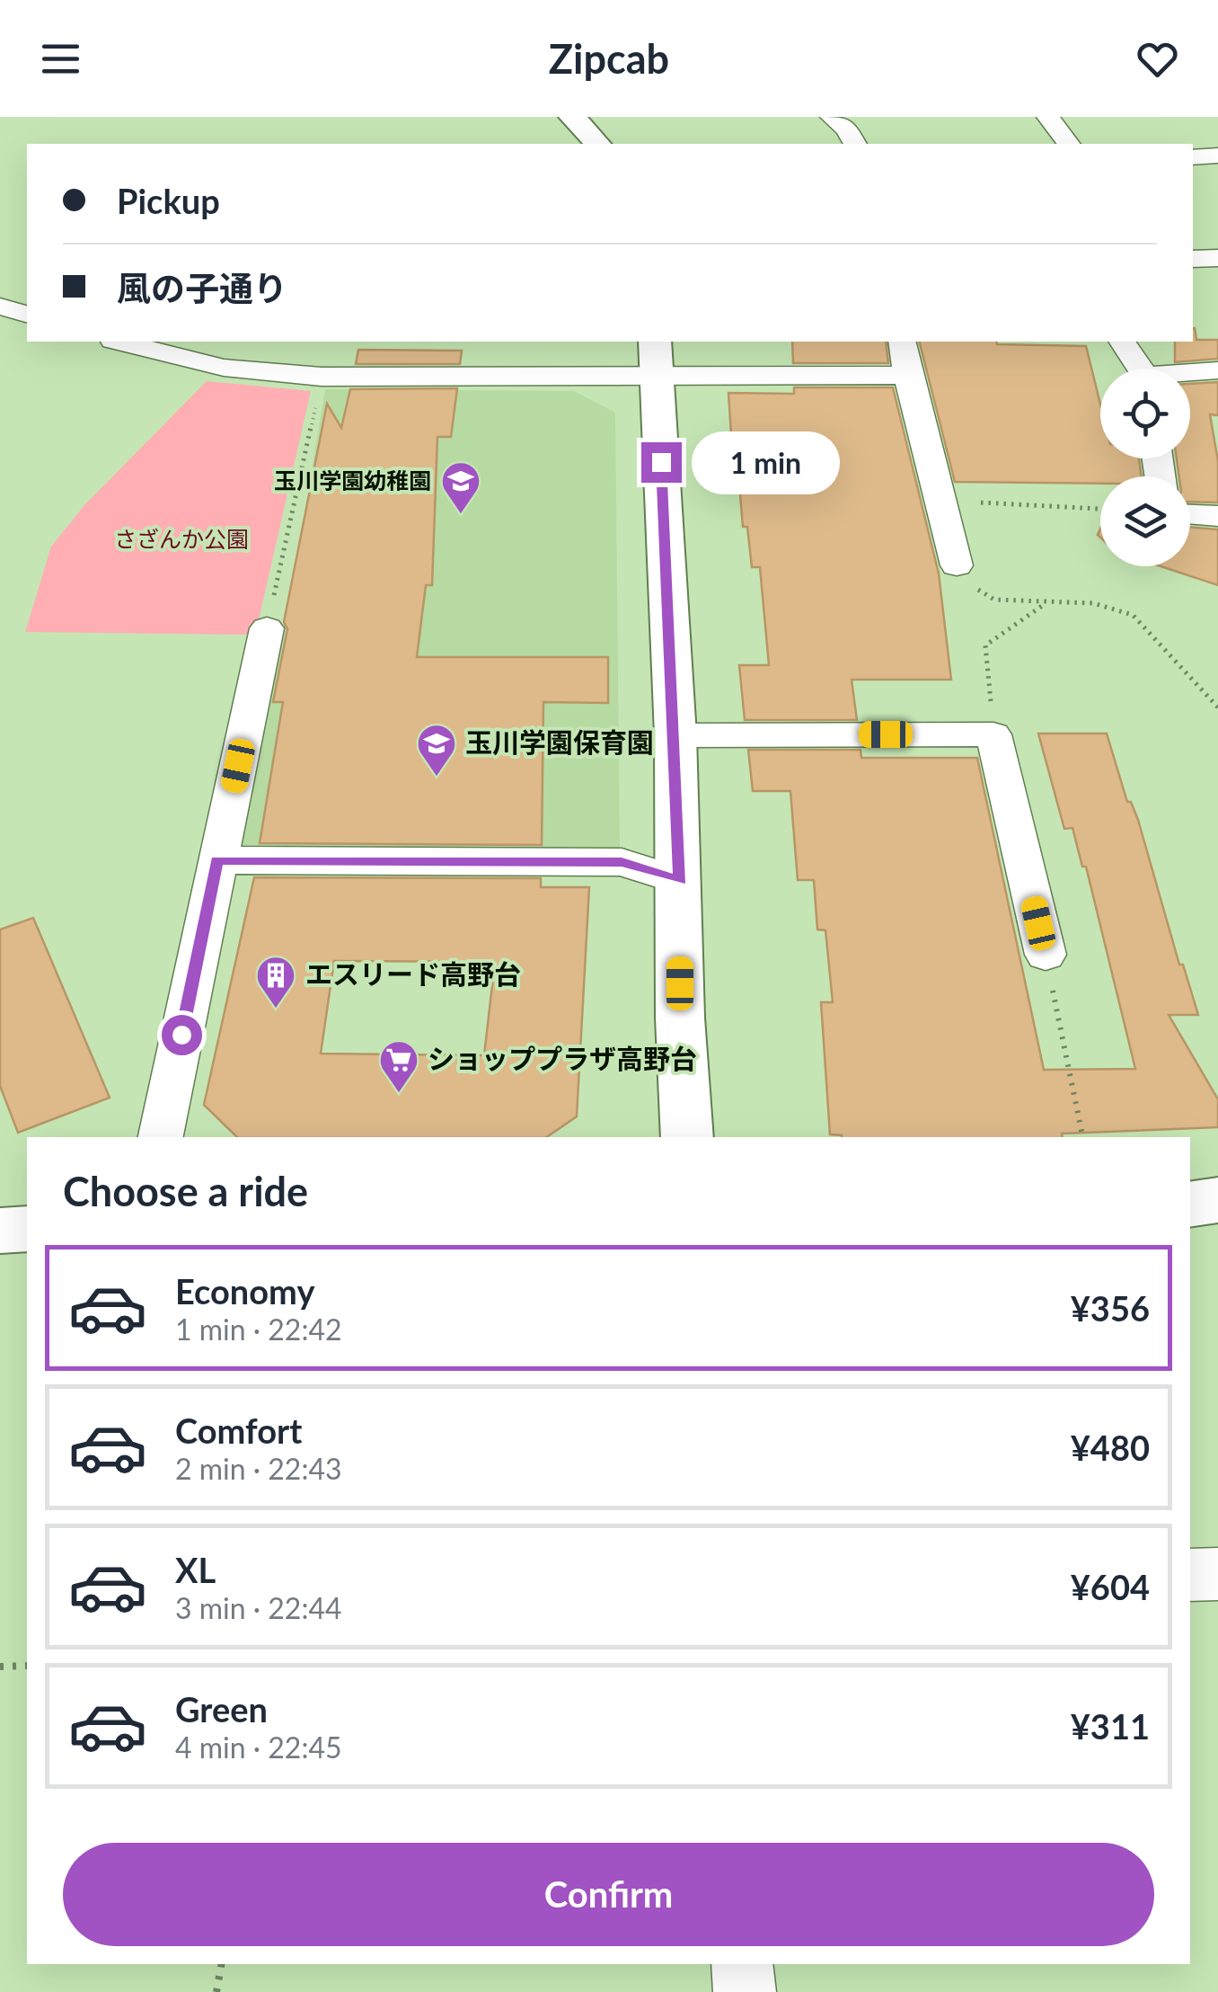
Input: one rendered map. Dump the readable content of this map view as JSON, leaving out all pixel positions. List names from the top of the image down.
{
  "parks": ["さざんか公園"],
  "places": {
    "school or university": ["玉川学園幼稚園", "玉川学園保育園"],
    "building": ["エスリード高野台"],
    "supermarket": ["ショッププラザ高野台"]
  },
  "page": {
    "header": "Zipcab",
    "banner": ["Pickup", "風の子通り"],
    "bubble": "1 min",
    "heading": "Choose a ride",
    "list": [
      {
        "name": "Economy",
        "note": "1 min · 22:42",
        "value": "¥356"
      },
      {
        "name": "Comfort",
        "note": "2 min · 22:43",
        "value": "¥480"
      },
      {
        "name": "XL",
        "note": "3 min · 22:44",
        "value": "¥604"
      },
      {
        "name": "Green",
        "note": "4 min · 22:45",
        "value": "¥311"
      }
    ],
    "buttons": "Confirm"
  }
}
